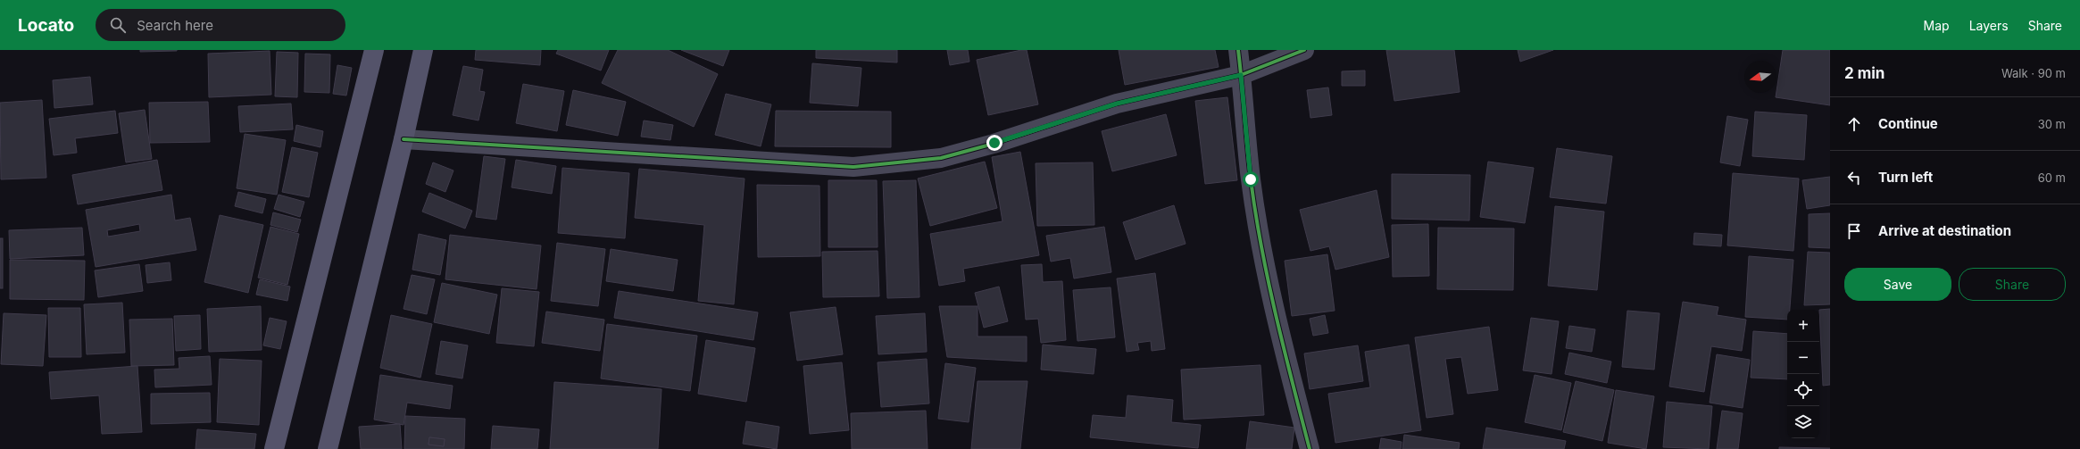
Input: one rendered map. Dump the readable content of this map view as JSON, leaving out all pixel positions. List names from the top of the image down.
{
  "north": "left",
  "page": {
    "header": "Locato",
    "search": "Search here",
    "nav": ["Map", "Layers", "Share"],
    "heading": ["2 min", "Walk · 90 m"],
    "list": [
      ["Continue", "30 m"],
      ["Turn left", "60 m"],
      "Arrive at destination"
    ],
    "buttons": ["Save", "Share"],
    "map_buttons": ["+", "−"]
  }
}
